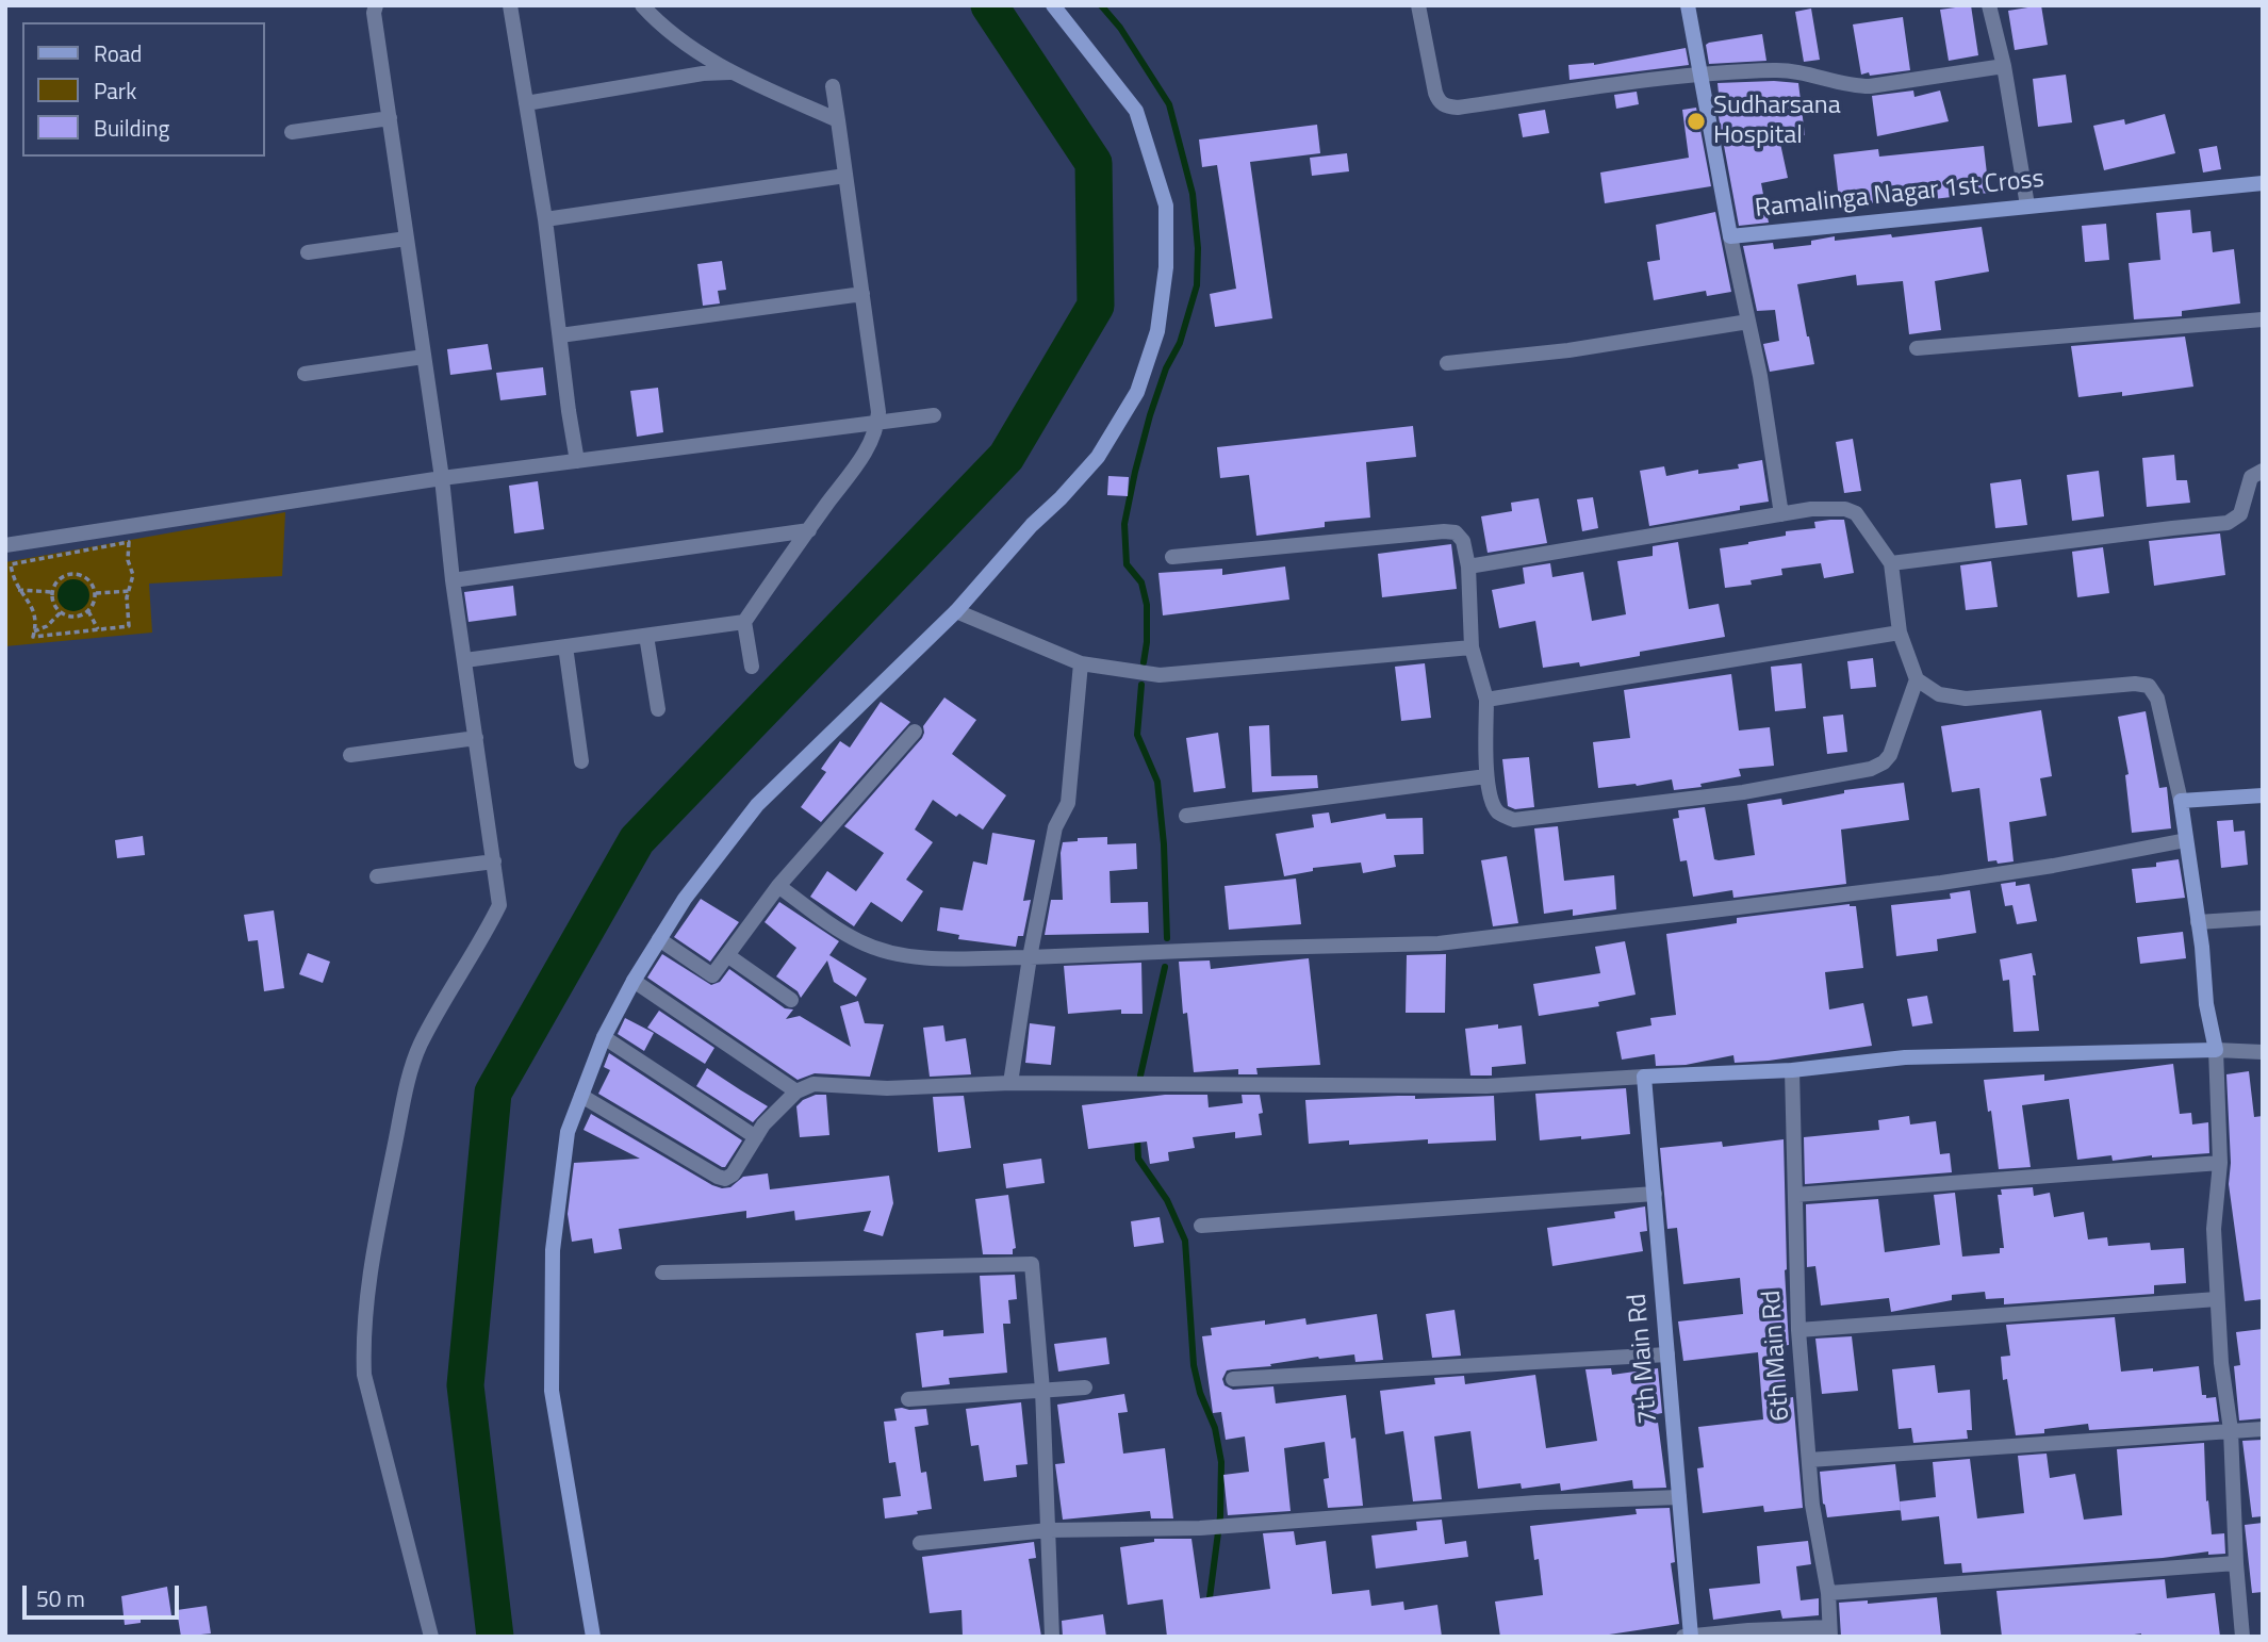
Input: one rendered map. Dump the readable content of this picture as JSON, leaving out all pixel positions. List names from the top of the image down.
{
  "streets": {
    "street": ["Ramalinga Nagar 1st Cross", "6th Main Rd", "7th Main Rd"]
  },
  "places": ["Sudharsana Hospital"],
  "legend": ["Road", "Park", "Building"],
  "scale_bar": "50 m"
}
